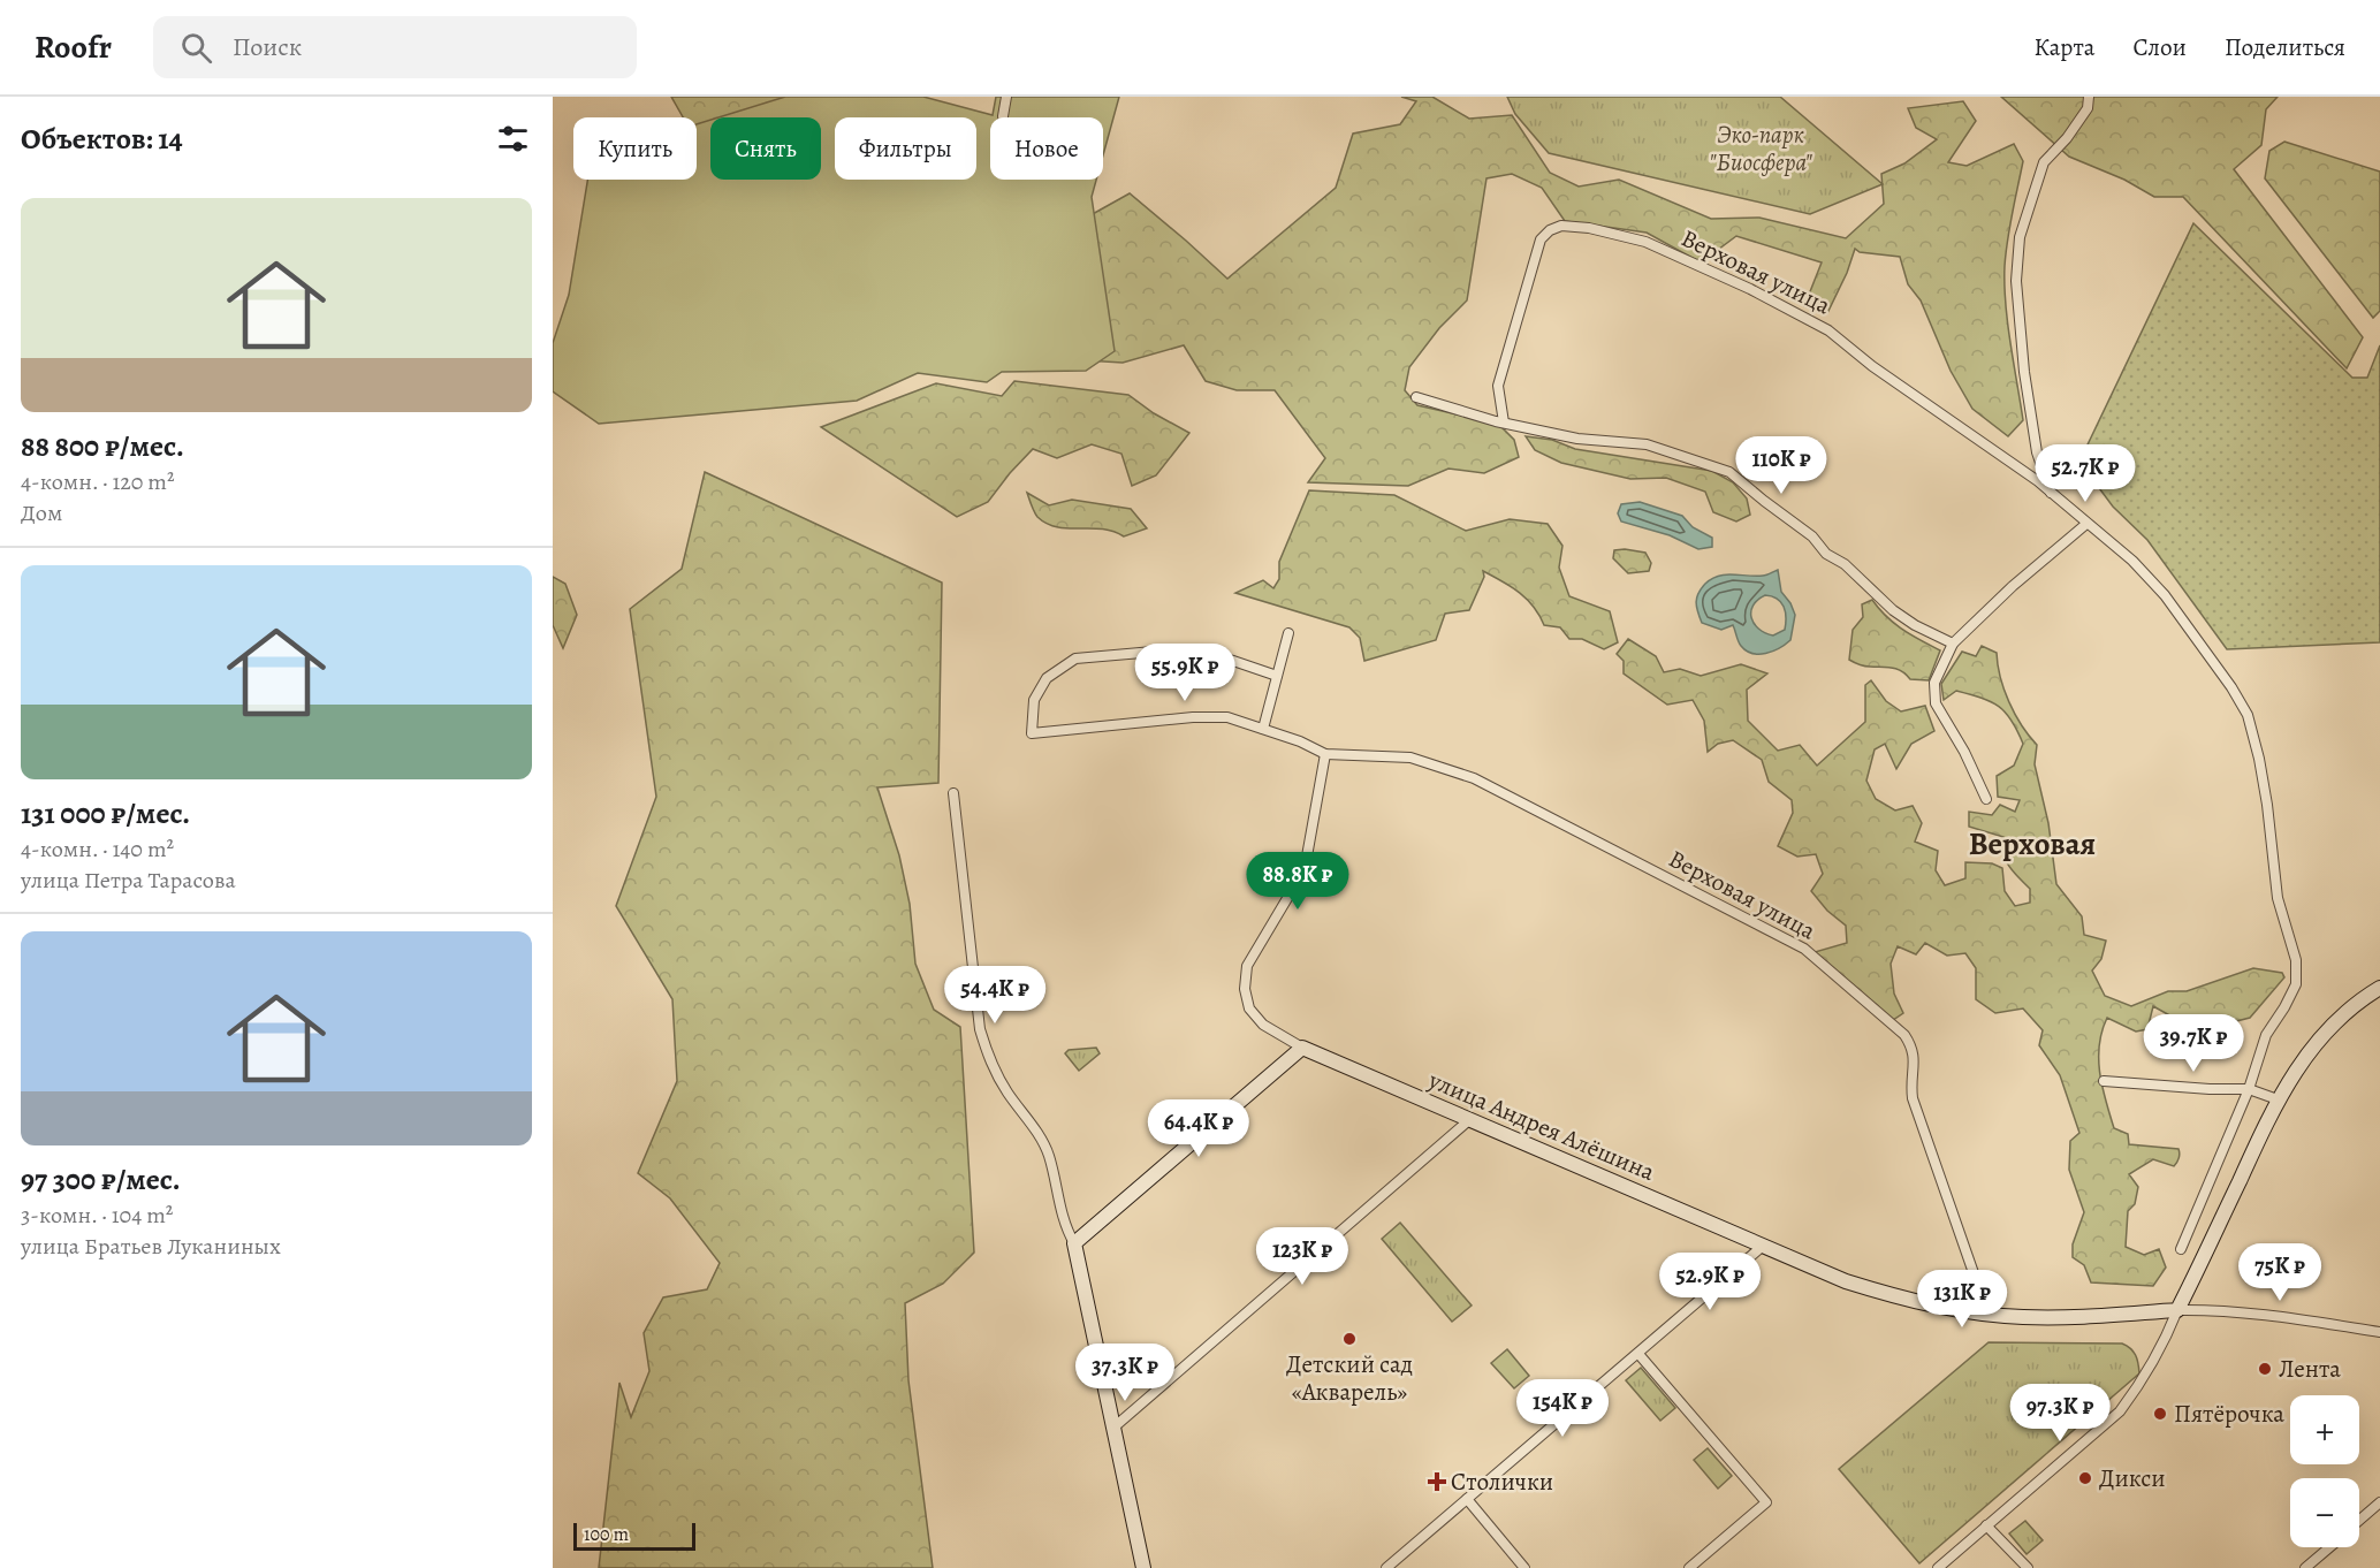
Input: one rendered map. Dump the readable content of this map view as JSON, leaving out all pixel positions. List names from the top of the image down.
{
  "streets": {
    "street": ["Верховая улица", "улица Андрея Алёшина"]
  },
  "crossings": [
    ["Верховая улица", "улица Андрея Алёшина"]
  ],
  "districts": ["Верховая"],
  "parks": ["Эко-парк \"Биосфера\""],
  "places": {
    "other": [
      "Детский сад «Акварель»",
      "Лента",
      "Пятёрочка",
      "Дикси"
    ],
    "health": ["Столички"]
  },
  "scale_bar": "100 m",
  "page": {
    "header": "Roofr",
    "search": "Поиск",
    "nav": ["Карта", "Слои", "Поделиться"],
    "heading": "Объектов: 14",
    "chip": [
      "Купить",
      "Снять",
      "Фильтры",
      "Новое"
    ],
    "list": [
      {
        "name": "88 800 ₽/мес.",
        "note": "4-комн. · 120 m² · Дом"
      },
      {
        "name": "131 000 ₽/мес.",
        "note": "4-комн. · 140 m² · улица Петра Тарасова"
      },
      {
        "name": "97 300 ₽/мес.",
        "note": "3-комн. · 104 m² · улица Братьев Луканиных"
      }
    ],
    "price": [
      "110K ₽",
      "52.7K ₽",
      "55.9K ₽",
      "88.8K ₽",
      "54.4K ₽",
      "39.7K ₽",
      "64.4K ₽",
      "123K ₽",
      "75K ₽",
      "52.9K ₽",
      "131K ₽",
      "37.3K ₽",
      "154K ₽",
      "97.3K ₽"
    ],
    "map_buttons": ["+", "−"],
    "scale": "100 m"
  }
}
